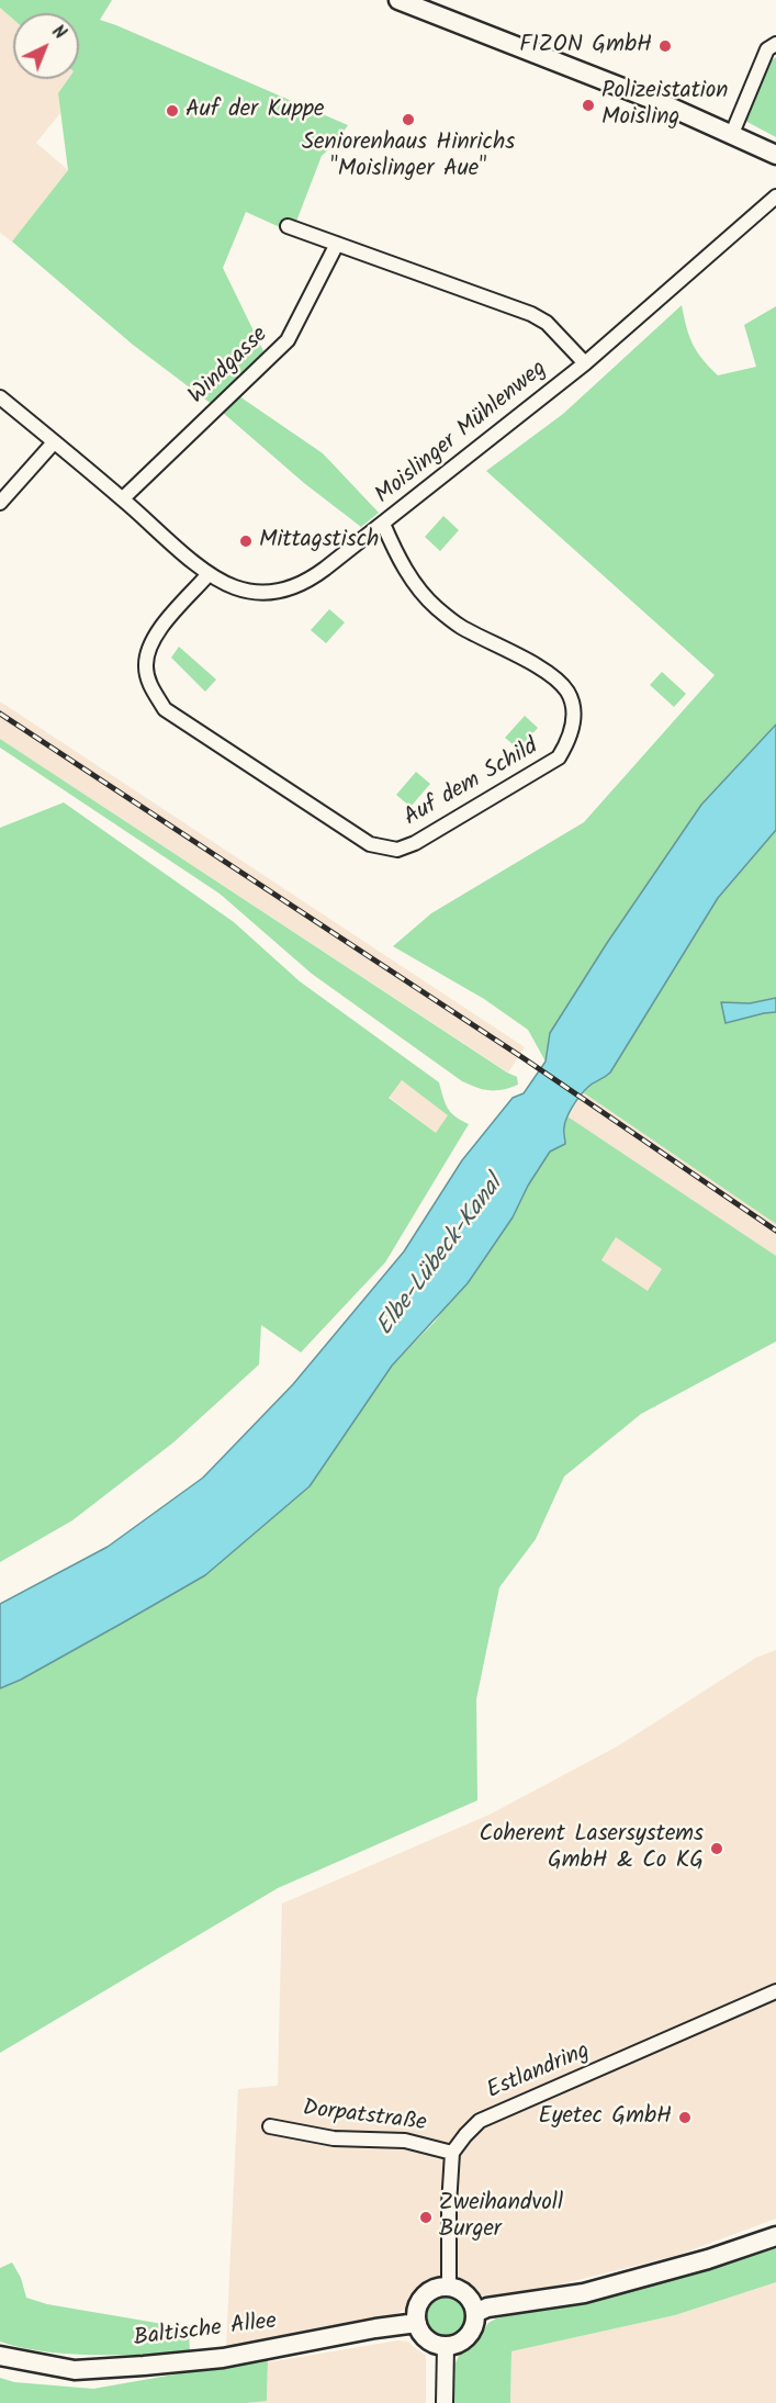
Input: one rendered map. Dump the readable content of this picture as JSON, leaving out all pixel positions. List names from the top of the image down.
{
  "streets": {
    "main road": ["Baltische Allee"],
    "street": [
      "Windgasse",
      "Moislinger Mühlenweg",
      "Auf dem Schild",
      "Estlandring",
      "Dorpatstraße"
    ]
  },
  "crossings": [
    ["Windgasse", "Moislinger Mühlenweg"],
    ["Moislinger Mühlenweg", "Auf dem Schild"],
    ["Estlandring", "Dorpatstraße"]
  ],
  "water": ["Elbe-Lübeck-Kanal"],
  "places": [
    "FIZON GmbH",
    "Polizeistation Moisling",
    "Auf der Kuppe",
    "Seniorenhaus Hinrichs \"Moislinger Aue\"",
    "Mittagstisch",
    "Coherent Lasersystems GmbH & Co KG",
    "Eyetec GmbH",
    "Zweihandvoll Burger"
  ],
  "north": "top right"
}
